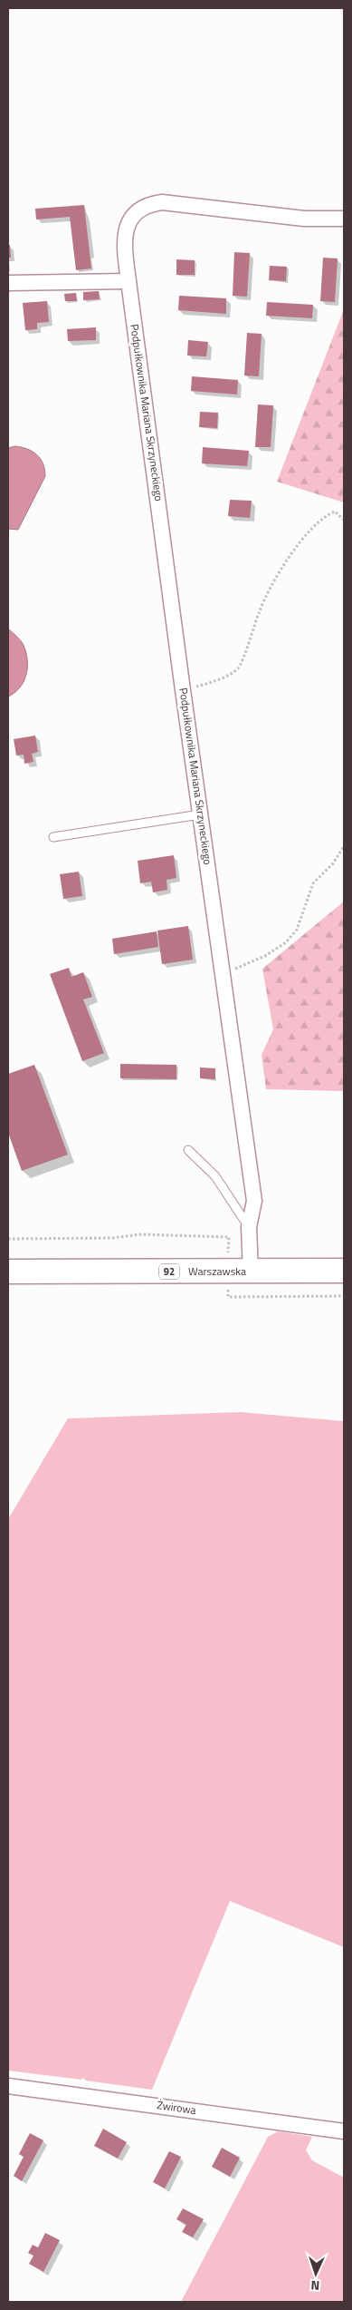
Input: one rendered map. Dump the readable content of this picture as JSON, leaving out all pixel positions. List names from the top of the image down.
{
  "streets": {
    "main road": ["92", "Warszawska"],
    "street": ["Podpułkownika Mariana Skrzyneckiego", "Żwirowa"]
  },
  "crossings": [
    ["Podpułkownika Mariana Skrzyneckiego", "Warszawska"]
  ],
  "north": "bottom"
}
